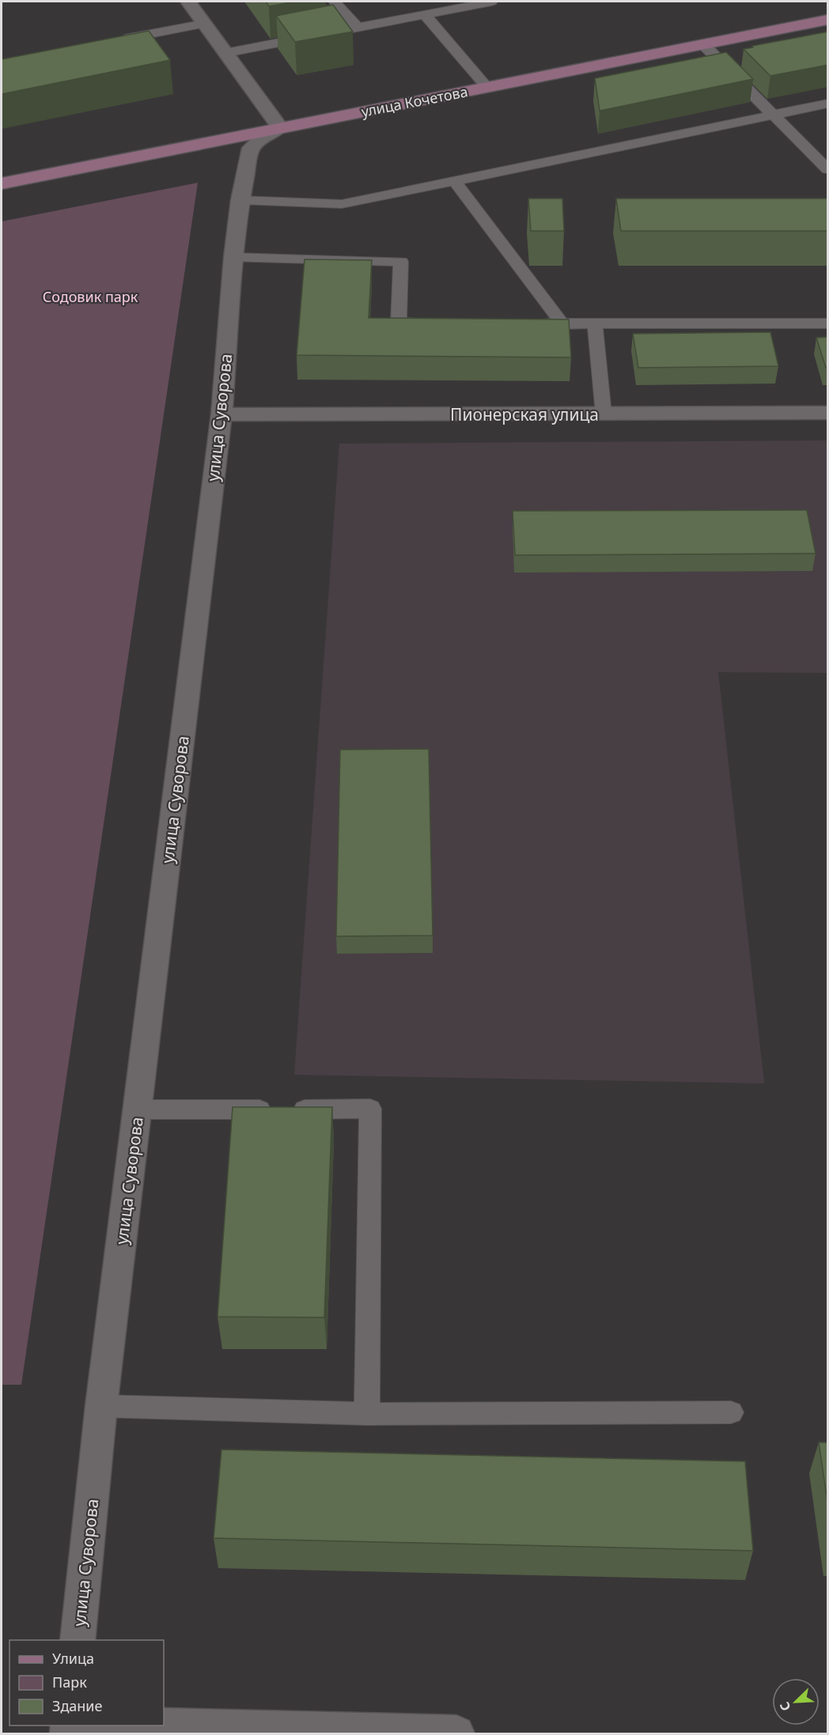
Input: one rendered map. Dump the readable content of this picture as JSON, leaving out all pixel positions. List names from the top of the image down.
{
  "streets": {
    "main road": ["улица Кочетова"],
    "street": ["Пионерская улица", "улица Суворова"]
  },
  "crossings": [
    ["Пионерская улица", "улица Суворова"]
  ],
  "parks": ["Содовик парк"],
  "legend": ["Улица", "Парк", "Здание"],
  "north": "bottom left"
}
